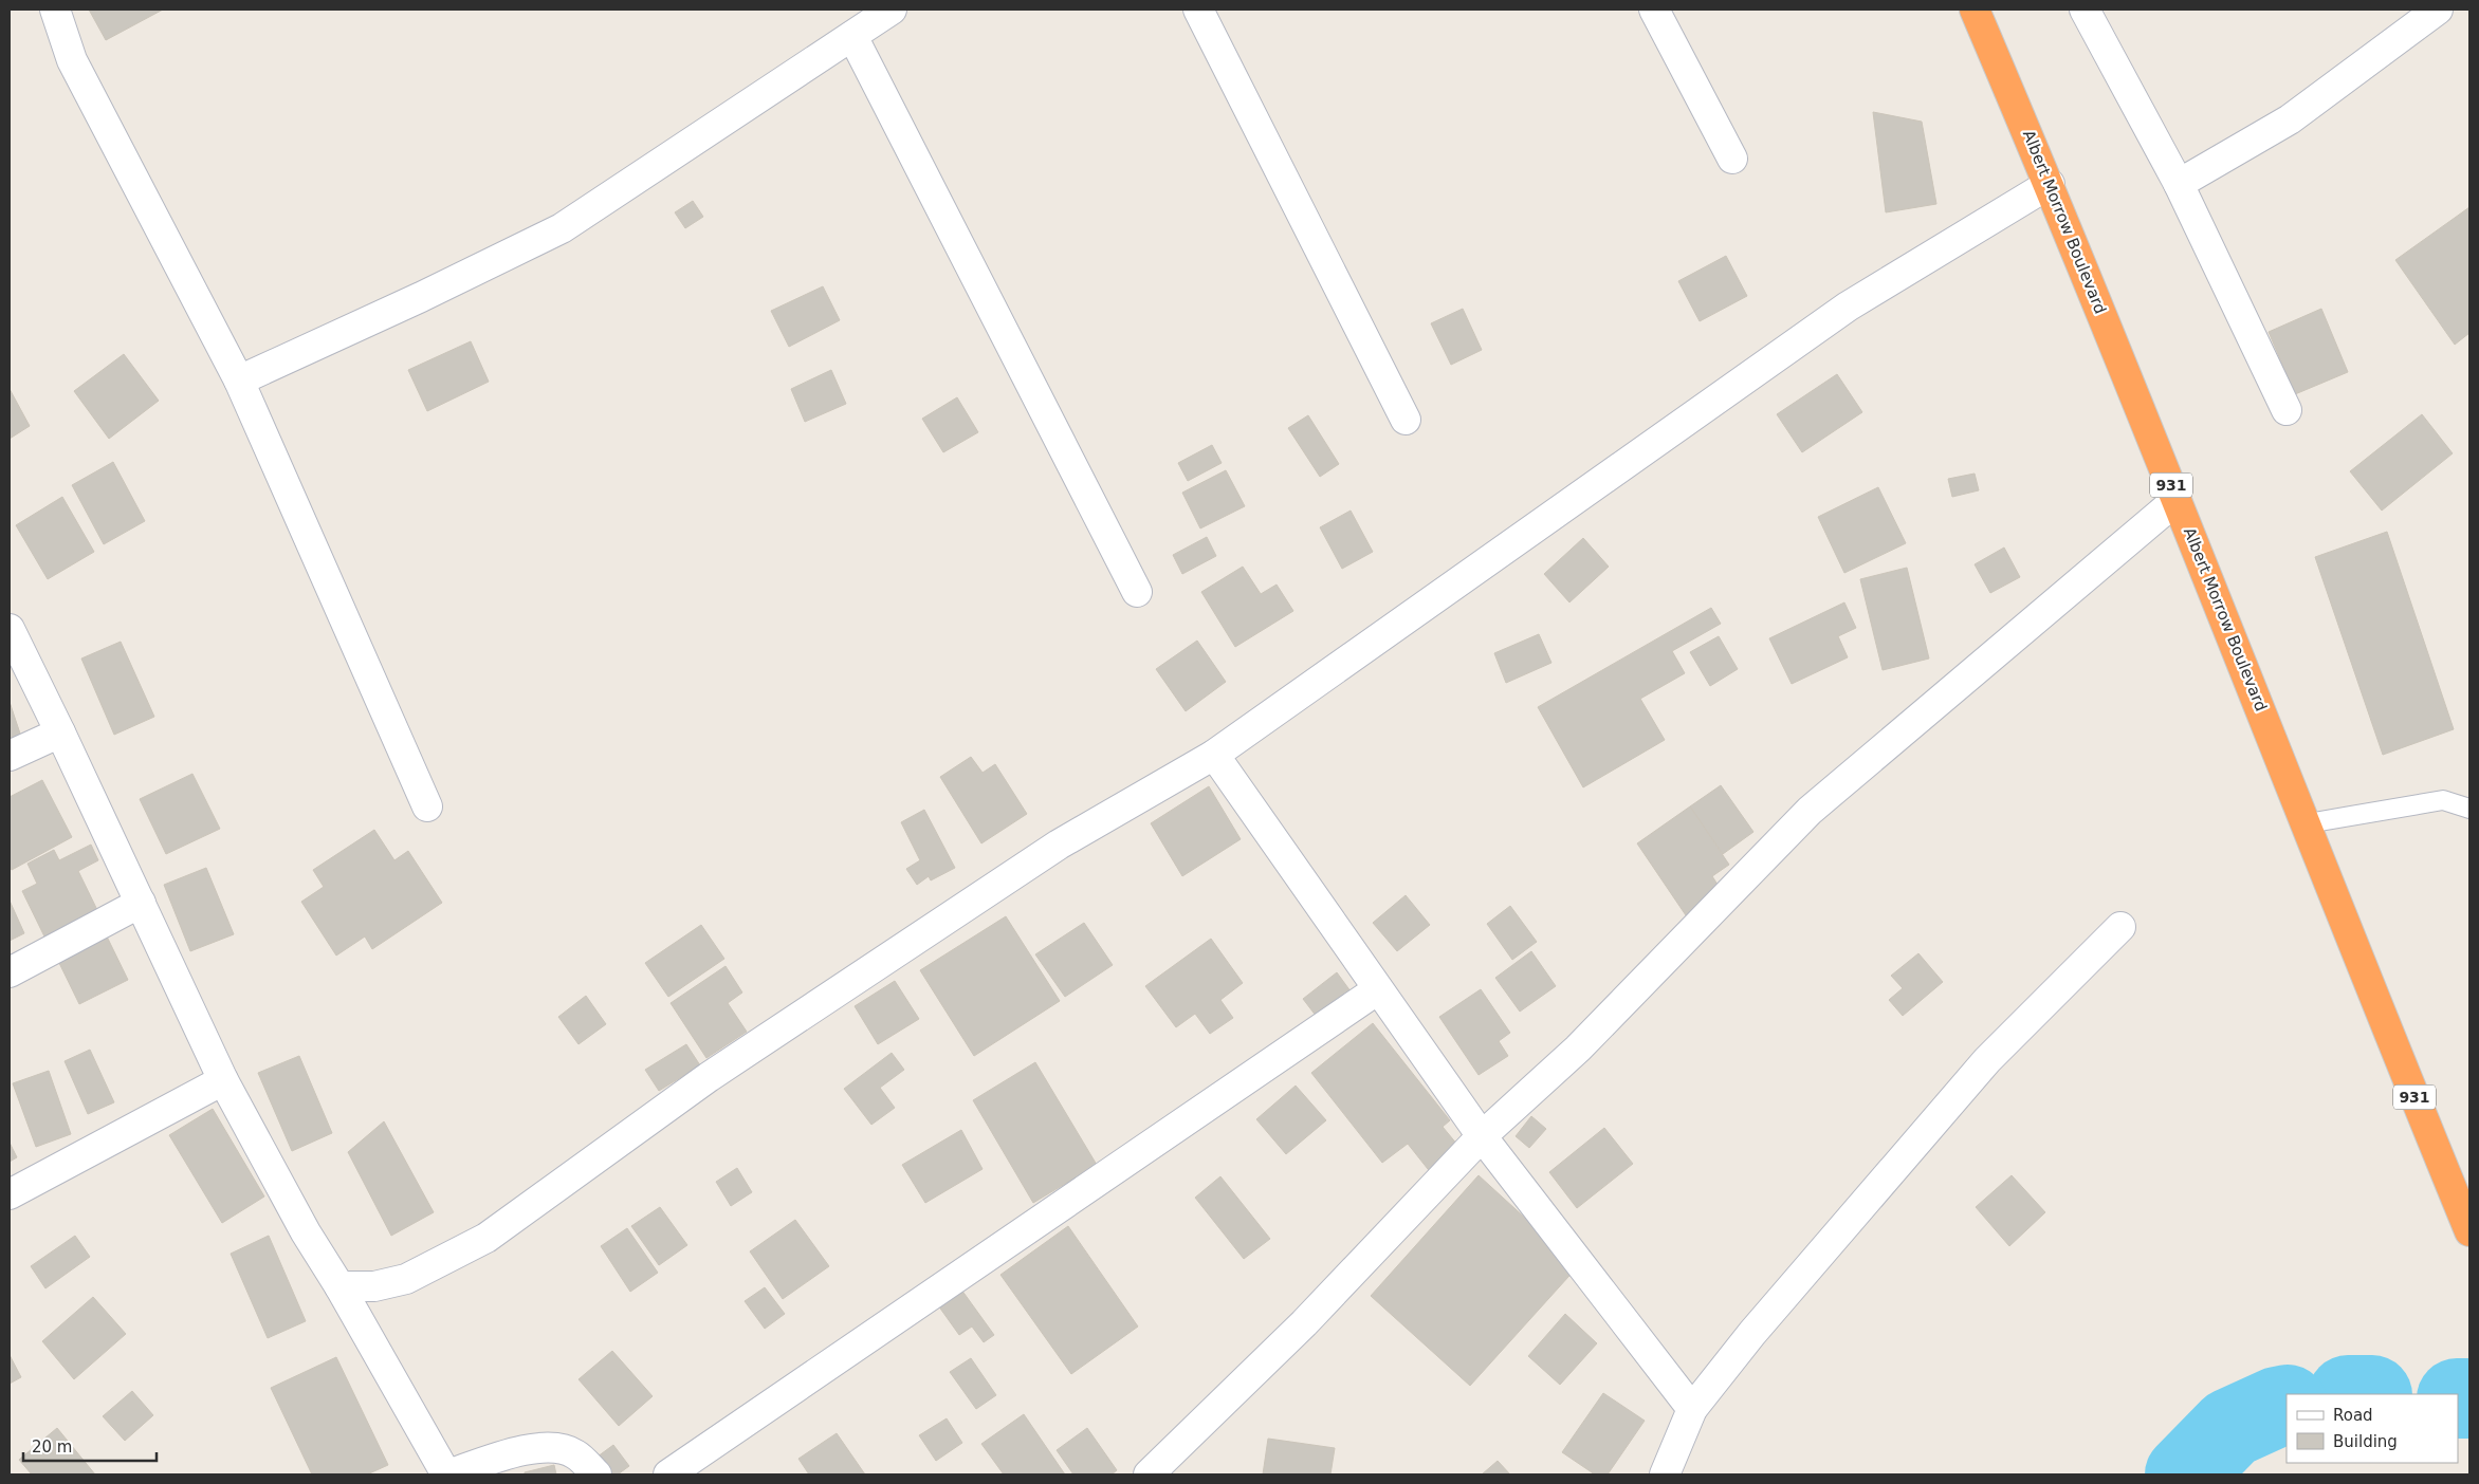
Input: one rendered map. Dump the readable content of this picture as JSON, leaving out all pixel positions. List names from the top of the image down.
{
  "streets": {
    "highway": ["Albert Morrow Boulevard", "931"]
  },
  "legend": ["Road", "Building"],
  "scale_bar": "20 m"
}
